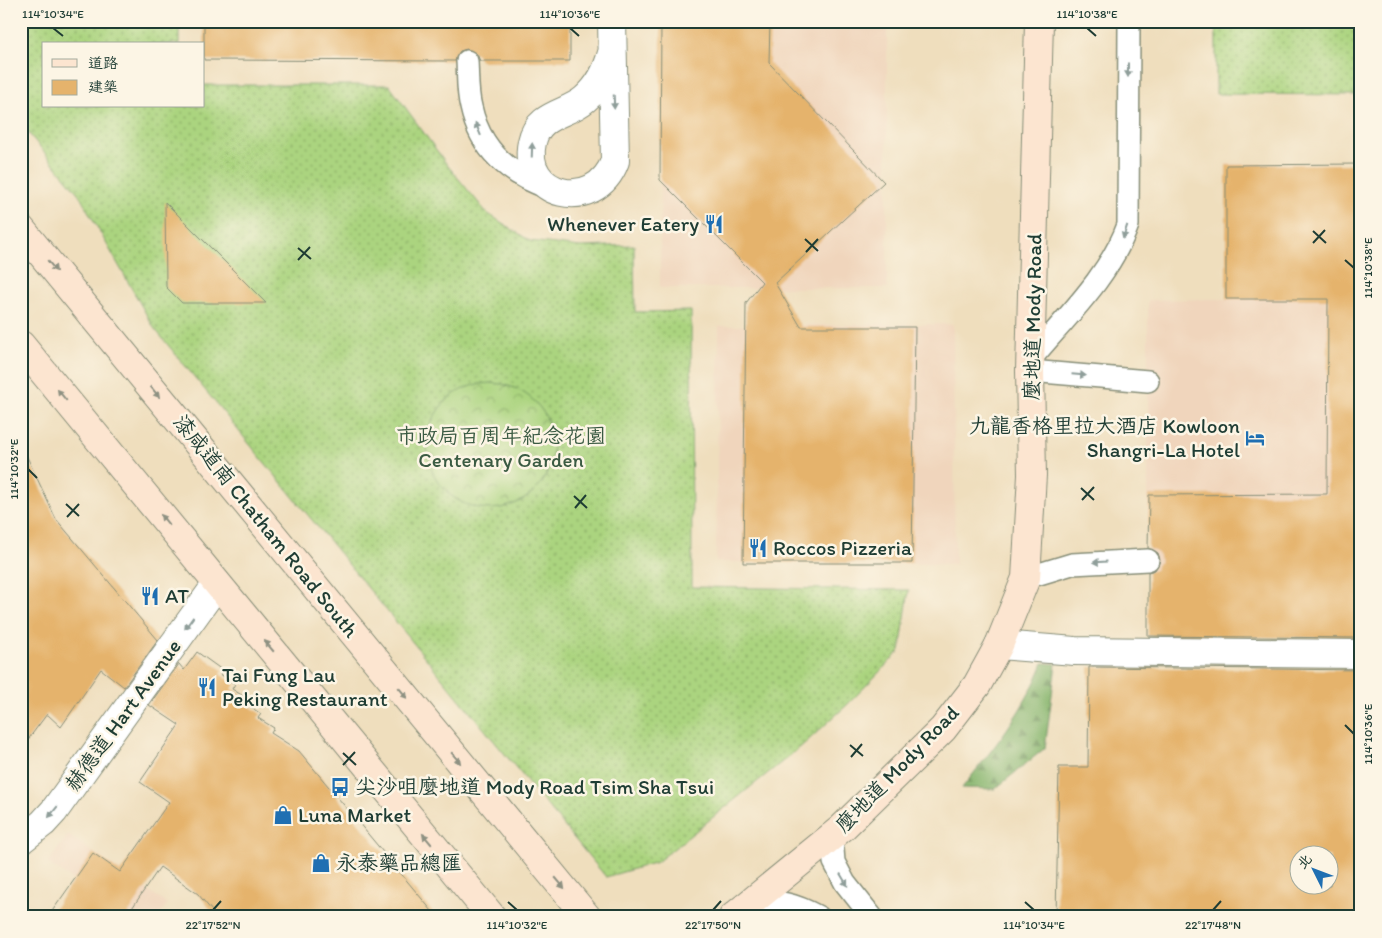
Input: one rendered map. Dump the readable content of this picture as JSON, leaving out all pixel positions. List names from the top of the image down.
{
  "streets": {
    "main road": ["麼地道 Mody Road", "漆咸道南 Chatham Road South"],
    "street": ["赫德道 Hart Avenue"]
  },
  "one_way": ["赫德道 Hart Avenue"],
  "parks": ["市政局百周年紀念花園 Centenary Garden"],
  "places": {
    "restaurant": [
      "Whenever Eatery",
      "Roccos Pizzeria",
      "AT",
      "Tai Fung Lau Peking Restaurant"
    ],
    "hotel": ["九龍香格里拉大酒店 Kowloon Shangri-La Hotel"],
    "bus stop": ["尖沙咀麼地道 Mody Road Tsim Sha Tsui"],
    "shop": ["Luna Market", "永泰藥品總匯"]
  },
  "legend": ["道路", "建築"],
  "north": "top left",
  "coordinates": [
    "114°10'34\"E",
    "114°10'36\"E",
    "114°10'38\"E",
    "114°10'32\"E",
    "22°17'52\"N",
    "22°17'50\"N",
    "22°17'48\"N"
  ]
}
